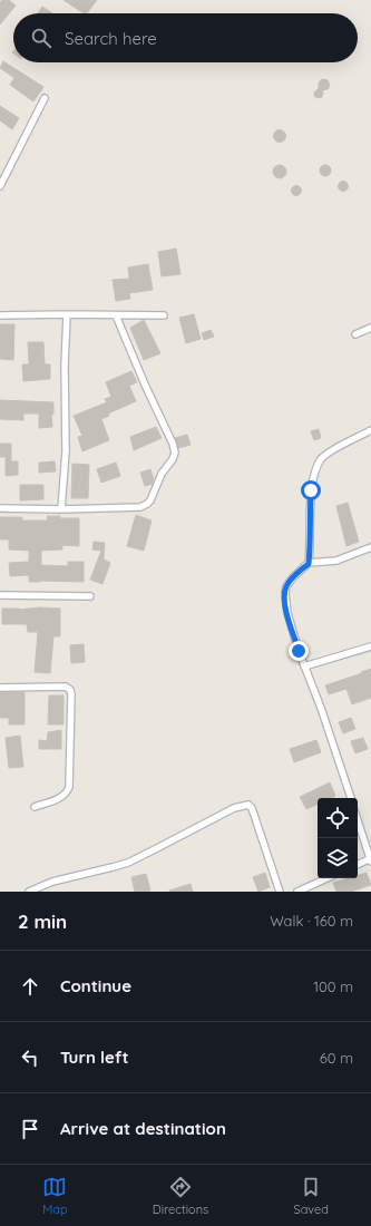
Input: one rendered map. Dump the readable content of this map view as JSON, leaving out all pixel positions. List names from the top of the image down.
{
  "page": {
    "search": "Search here",
    "heading": ["2 min", "Walk · 160 m"],
    "list": [
      ["Continue", "100 m"],
      ["Turn left", "60 m"],
      "Arrive at destination"
    ],
    "nav": ["Map", "Directions", "Saved"]
  }
}
